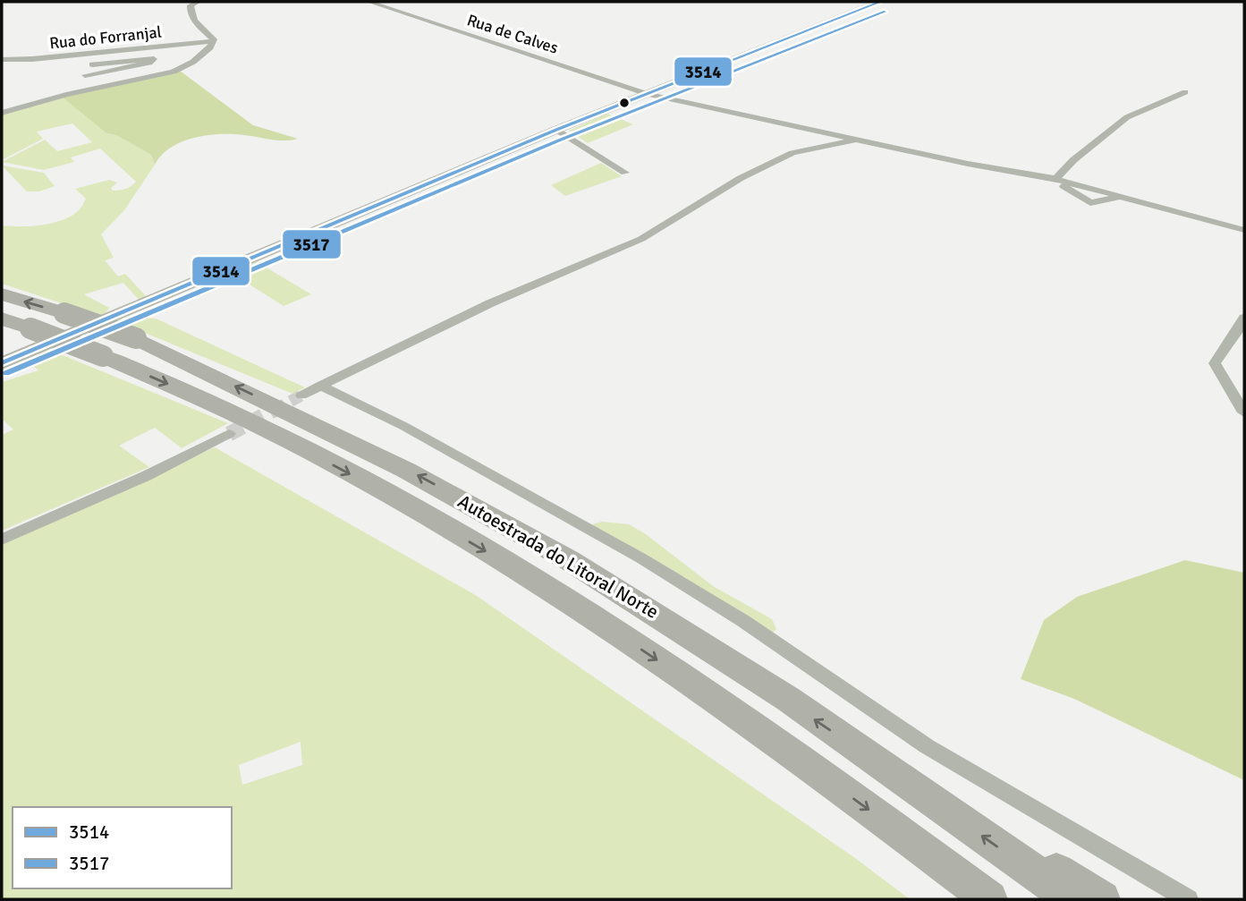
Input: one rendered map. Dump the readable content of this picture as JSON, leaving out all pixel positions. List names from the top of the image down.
{
  "streets": {
    "highway": ["Autoestrada do Litoral Norte"],
    "street": ["Rua de Calves", "Rua do Forranjal"]
  },
  "lines": ["transit line 3514", "transit line 3517"],
  "legend": ["3514", "3517"]
}
